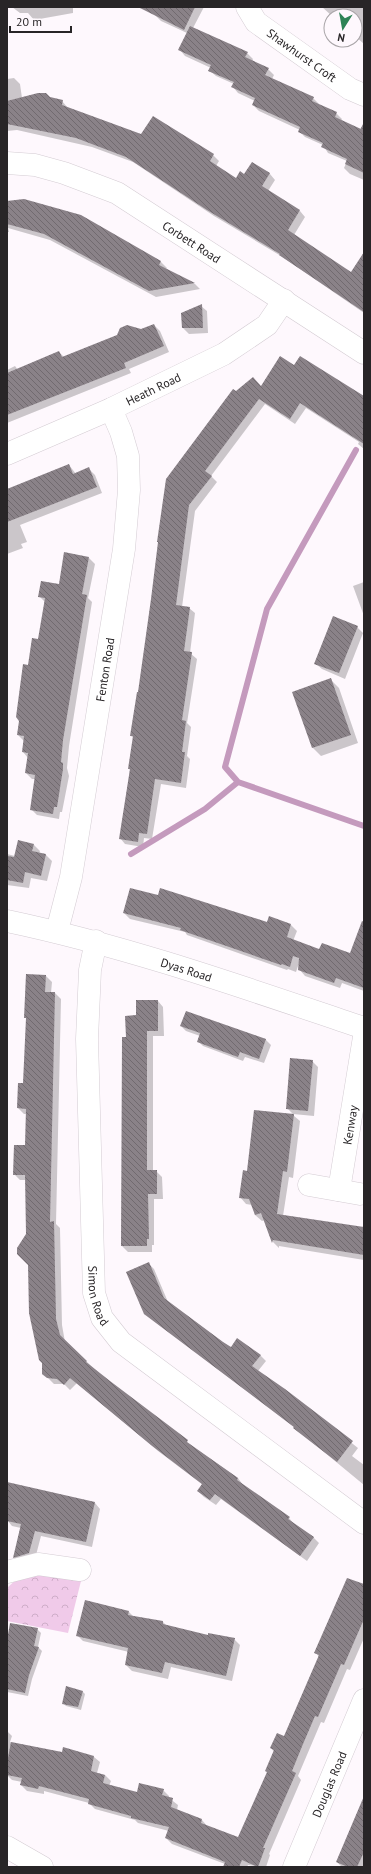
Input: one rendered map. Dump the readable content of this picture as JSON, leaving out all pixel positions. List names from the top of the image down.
{
  "streets": {
    "street": [
      "Shawhurst Croft",
      "Corbett Road",
      "Heath Road",
      "Fenton Road",
      "Dyas Road",
      "Kenway",
      "Simon Road",
      "Douglas Road"
    ]
  },
  "crossings": [
    ["Corbett Road", "Heath Road"],
    ["Heath Road", "Fenton Road"],
    ["Fenton Road", "Dyas Road"],
    ["Dyas Road", "Simon Road"]
  ],
  "scale_bar": "20 m",
  "north": "bottom"
}
